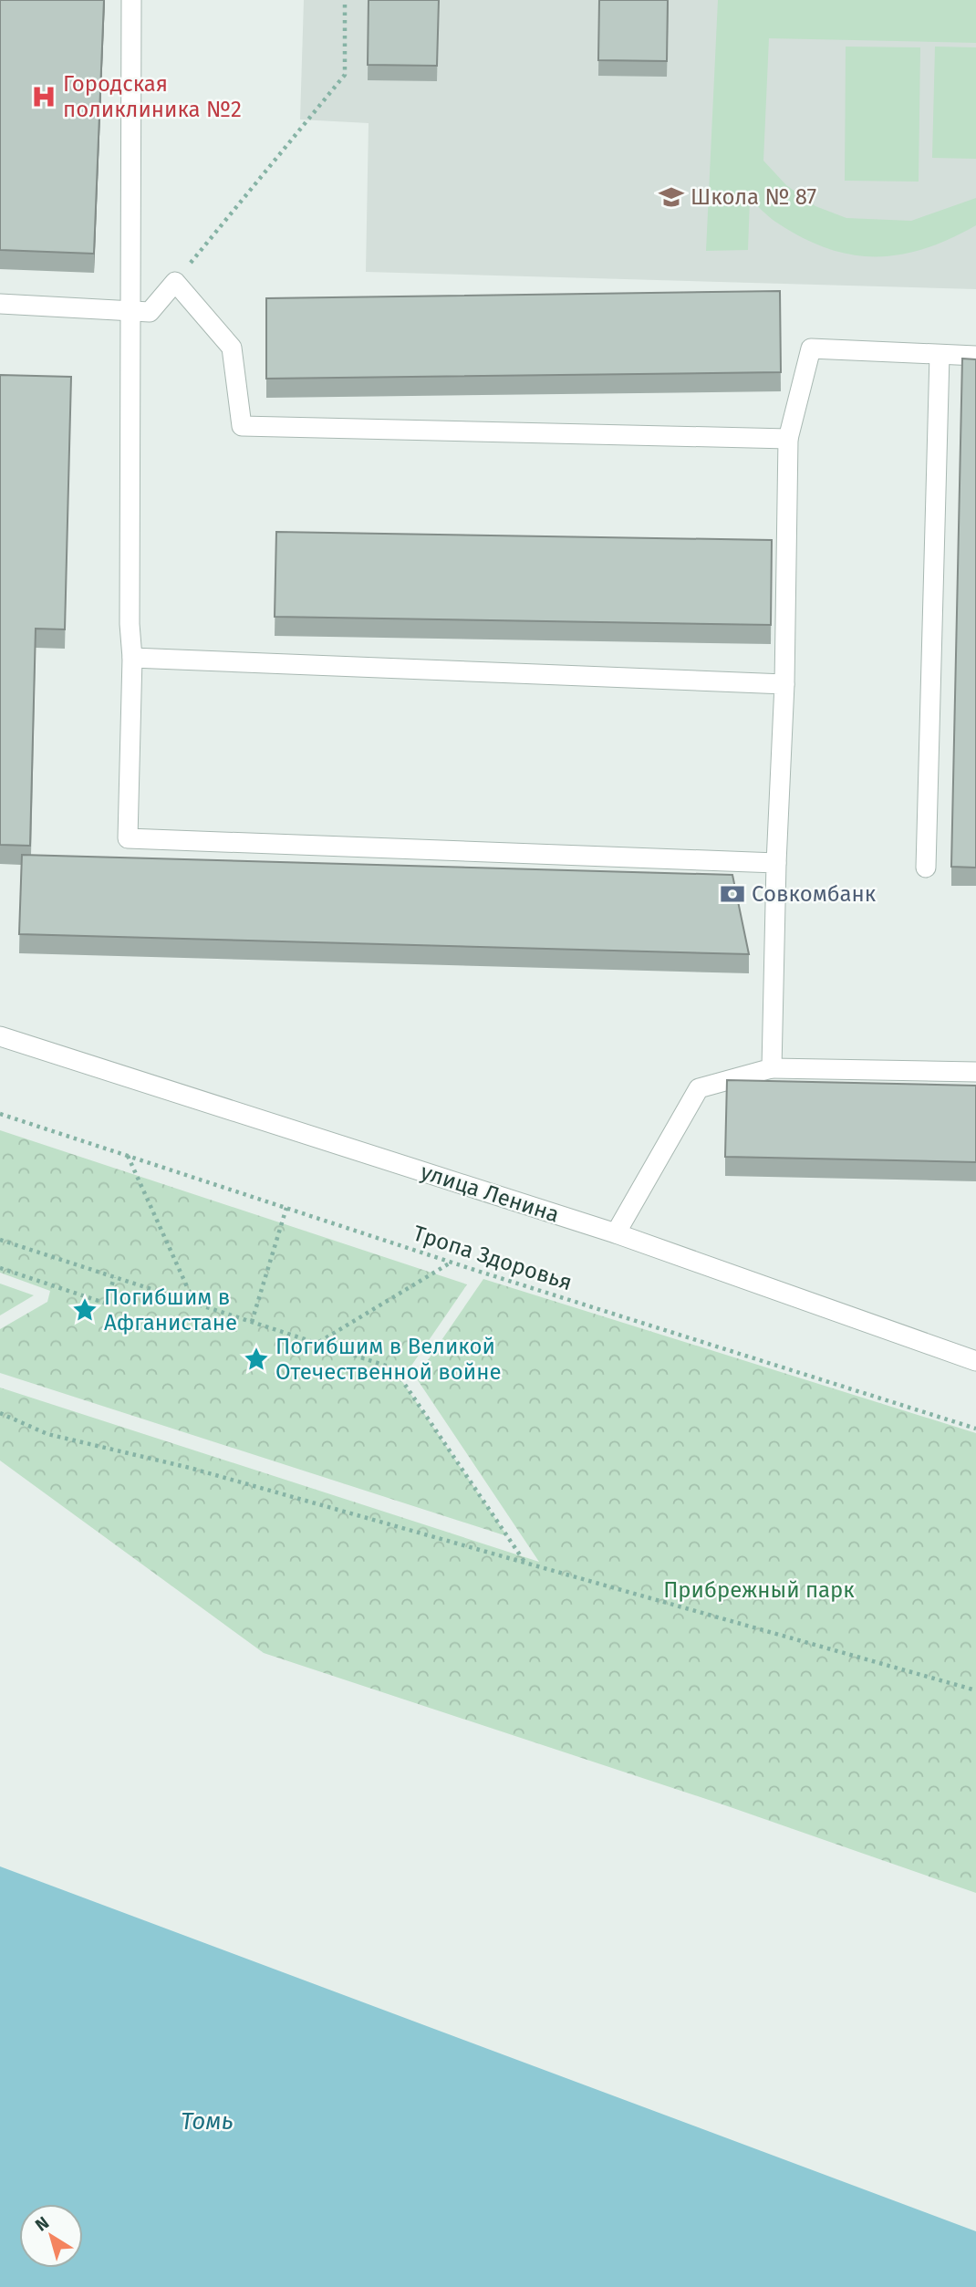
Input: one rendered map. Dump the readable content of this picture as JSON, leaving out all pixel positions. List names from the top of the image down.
{
  "streets": {
    "street": ["улица Ленина"],
    "path": ["Тропа Здоровья"]
  },
  "water": ["Томь"],
  "parks": ["Прибрежный парк"],
  "places": {
    "hospital": ["Городская поликлиника №2"],
    "school or university": ["Школа № 87"],
    "bank": ["Совкомбанк"],
    "place": ["Погибшим в Афганистане", "Погибшим в Великой Отечественной войне"]
  },
  "north": "top left"
}
